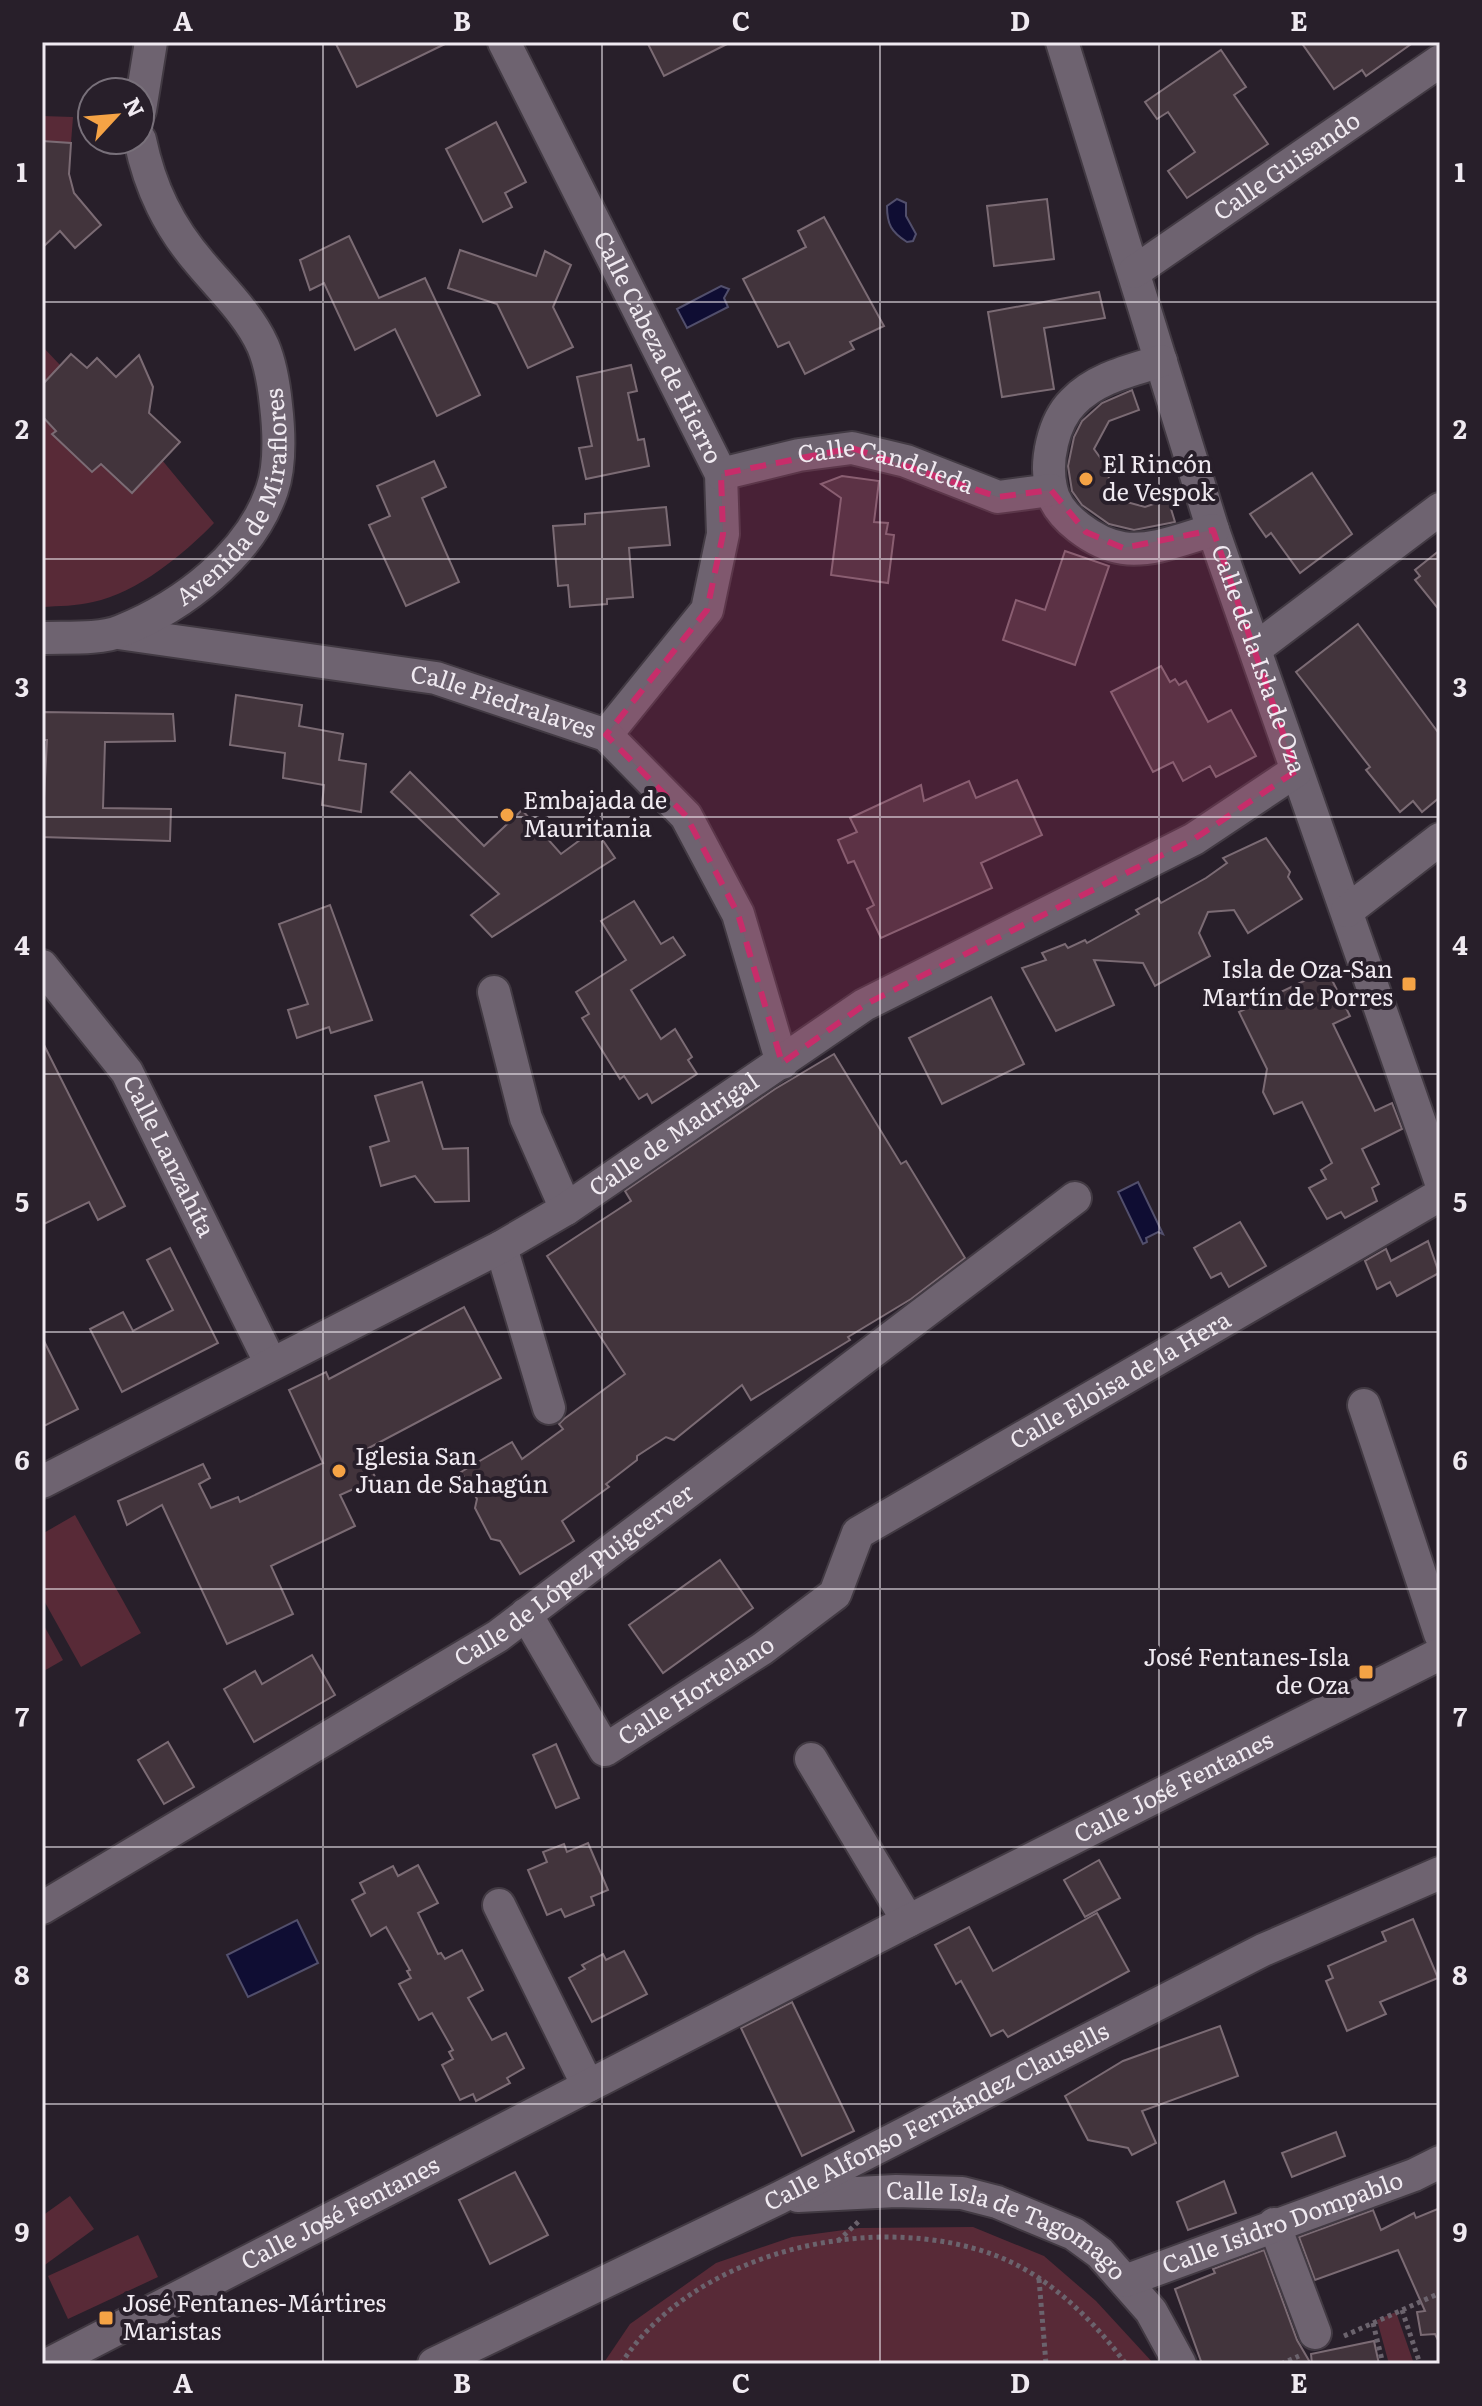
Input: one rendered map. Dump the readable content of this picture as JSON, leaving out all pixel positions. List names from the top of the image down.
{
  "streets": {
    "street": [
      "Calle Guisando",
      "Calle Cabeza de Hierro",
      "Calle Candeleda",
      "Avenida de Miraflores",
      "Calle de la Isla de Oza",
      "Calle Piedralaves",
      "Calle de Madrigal",
      "Calle Lanzahíta",
      "Calle Eloisa de la Hera",
      "Calle de López Puigcerver",
      "Calle Hortelano",
      "Calle José Fentanes",
      "Calle Alfonso Fernández Clausells",
      "Calle Isidro Dompablo",
      "Calle Isla de Tagomago"
    ]
  },
  "crossings": [
    ["Calle Guisando", "Calle de la Isla de Oza"],
    ["Calle Cabeza de Hierro", "Calle Candeleda"],
    ["Calle Cabeza de Hierro", "Calle Piedralaves"],
    ["Avenida de Miraflores", "Calle Piedralaves"],
    ["Calle de la Isla de Oza", "Calle de Madrigal"],
    ["Calle Piedralaves", "Calle de Madrigal"],
    ["Calle de Madrigal", "Calle Lanzahíta"],
    ["Calle Eloisa de la Hera", "Calle Hortelano"],
    ["Calle de López Puigcerver", "Calle Hortelano"],
    ["Calle Alfonso Fernández Clausells", "Calle Isla de Tagomago"],
    ["Calle Isidro Dompablo", "Calle Isla de Tagomago"]
  ],
  "places": {
    "other": ["El Rincón de Vespok", "Embajada de Mauritania", "Iglesia San Juan de Sahagún"],
    "transit": ["Isla de Oza-San Martín de Porres", "José Fentanes-Isla de Oza", "José Fentanes-Mártires Maristas"]
  },
  "north": "top right",
  "grid": {
    "columns": [
      "A",
      "B",
      "C",
      "D",
      "E"
    ],
    "rows": [
      "1",
      "2",
      "3",
      "4",
      "5",
      "6",
      "7",
      "8",
      "9"
    ]
  }
}
